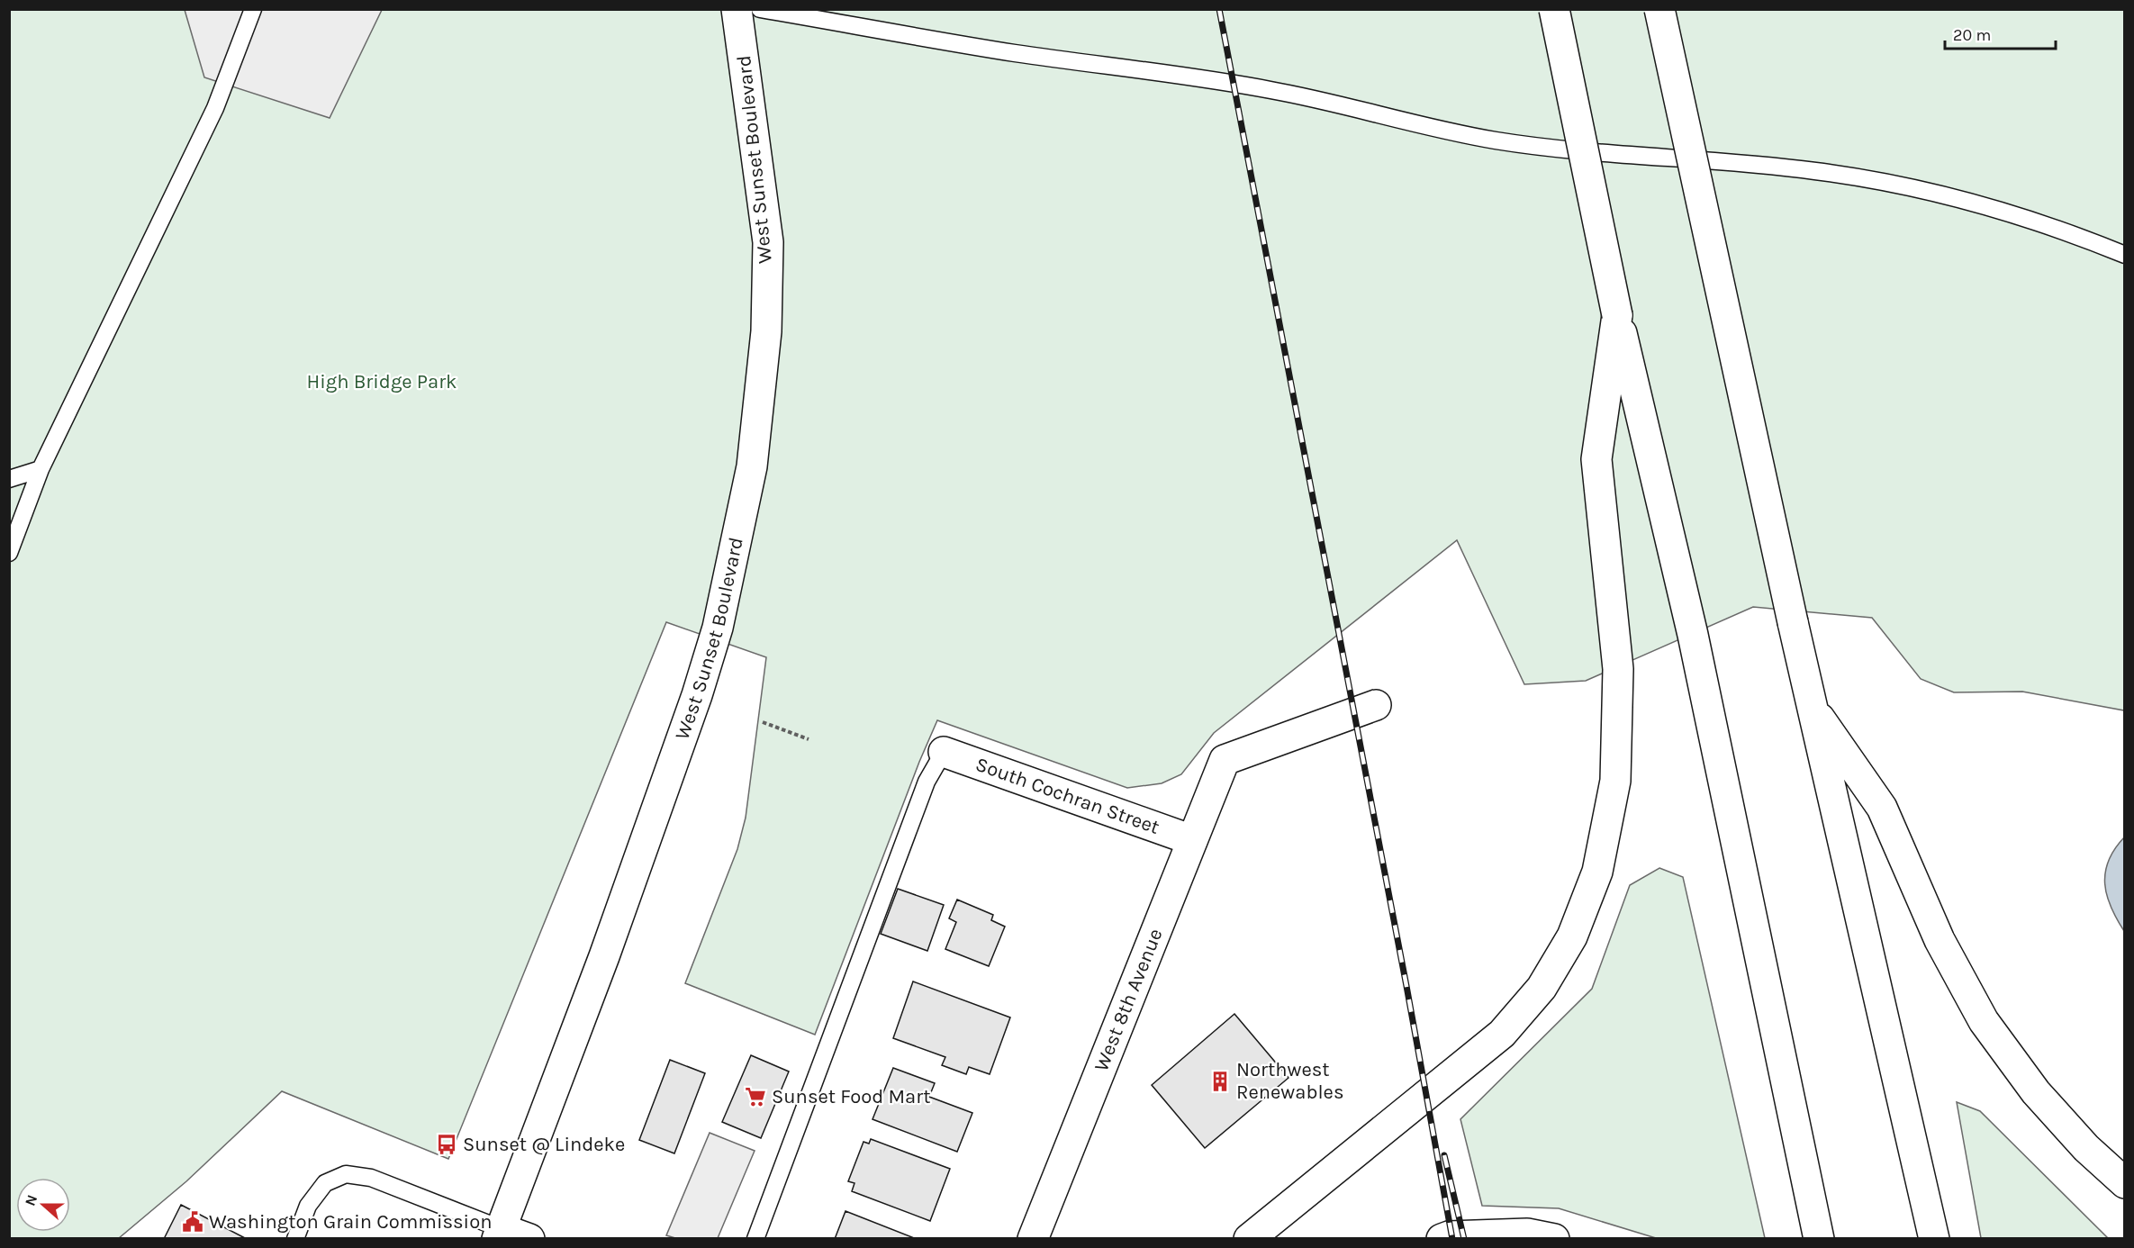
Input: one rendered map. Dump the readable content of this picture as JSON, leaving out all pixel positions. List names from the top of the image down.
{
  "streets": {
    "main road": ["West Sunset Boulevard", "South Cochran Street", "West 8th Avenue"]
  },
  "crossings": [
    ["South Cochran Street", "West 8th Avenue"]
  ],
  "parks": ["High Bridge Park"],
  "places": {
    "building": ["Northwest Renewables"],
    "supermarket": ["Sunset Food Mart"],
    "bus stop": ["Sunset @ Lindeke"],
    "public building": ["Washington Grain Commission"]
  },
  "scale_bar": "20 m",
  "north": "left"
}
